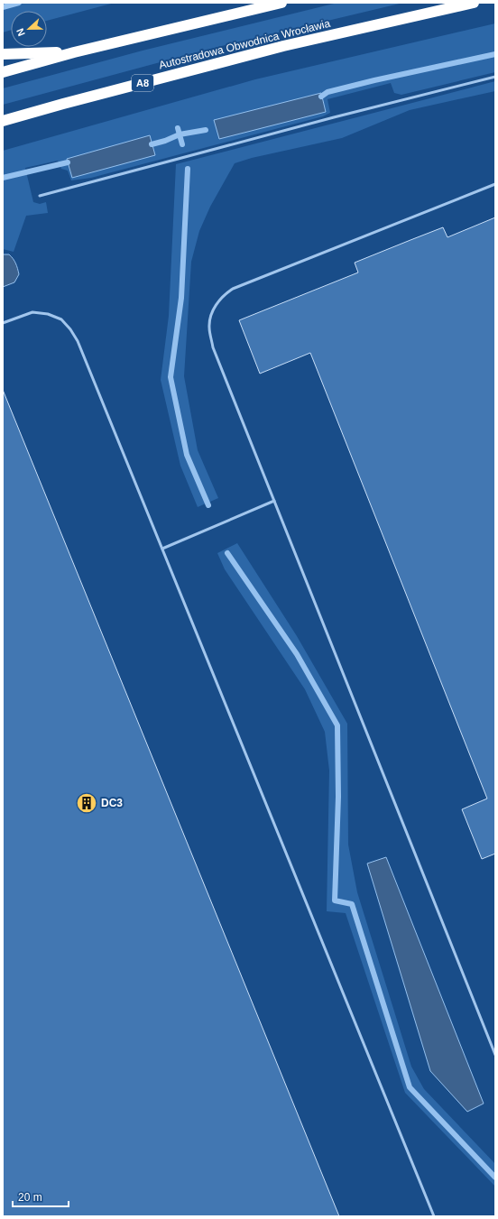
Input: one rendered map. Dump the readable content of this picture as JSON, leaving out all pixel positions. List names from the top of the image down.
{
  "streets": {
    "highway": ["Autostradowa Obwodnica Wrocławia", "A8"]
  },
  "places": {
    "building": ["DC3"]
  },
  "scale_bar": "20 m",
  "north": "left"
}
